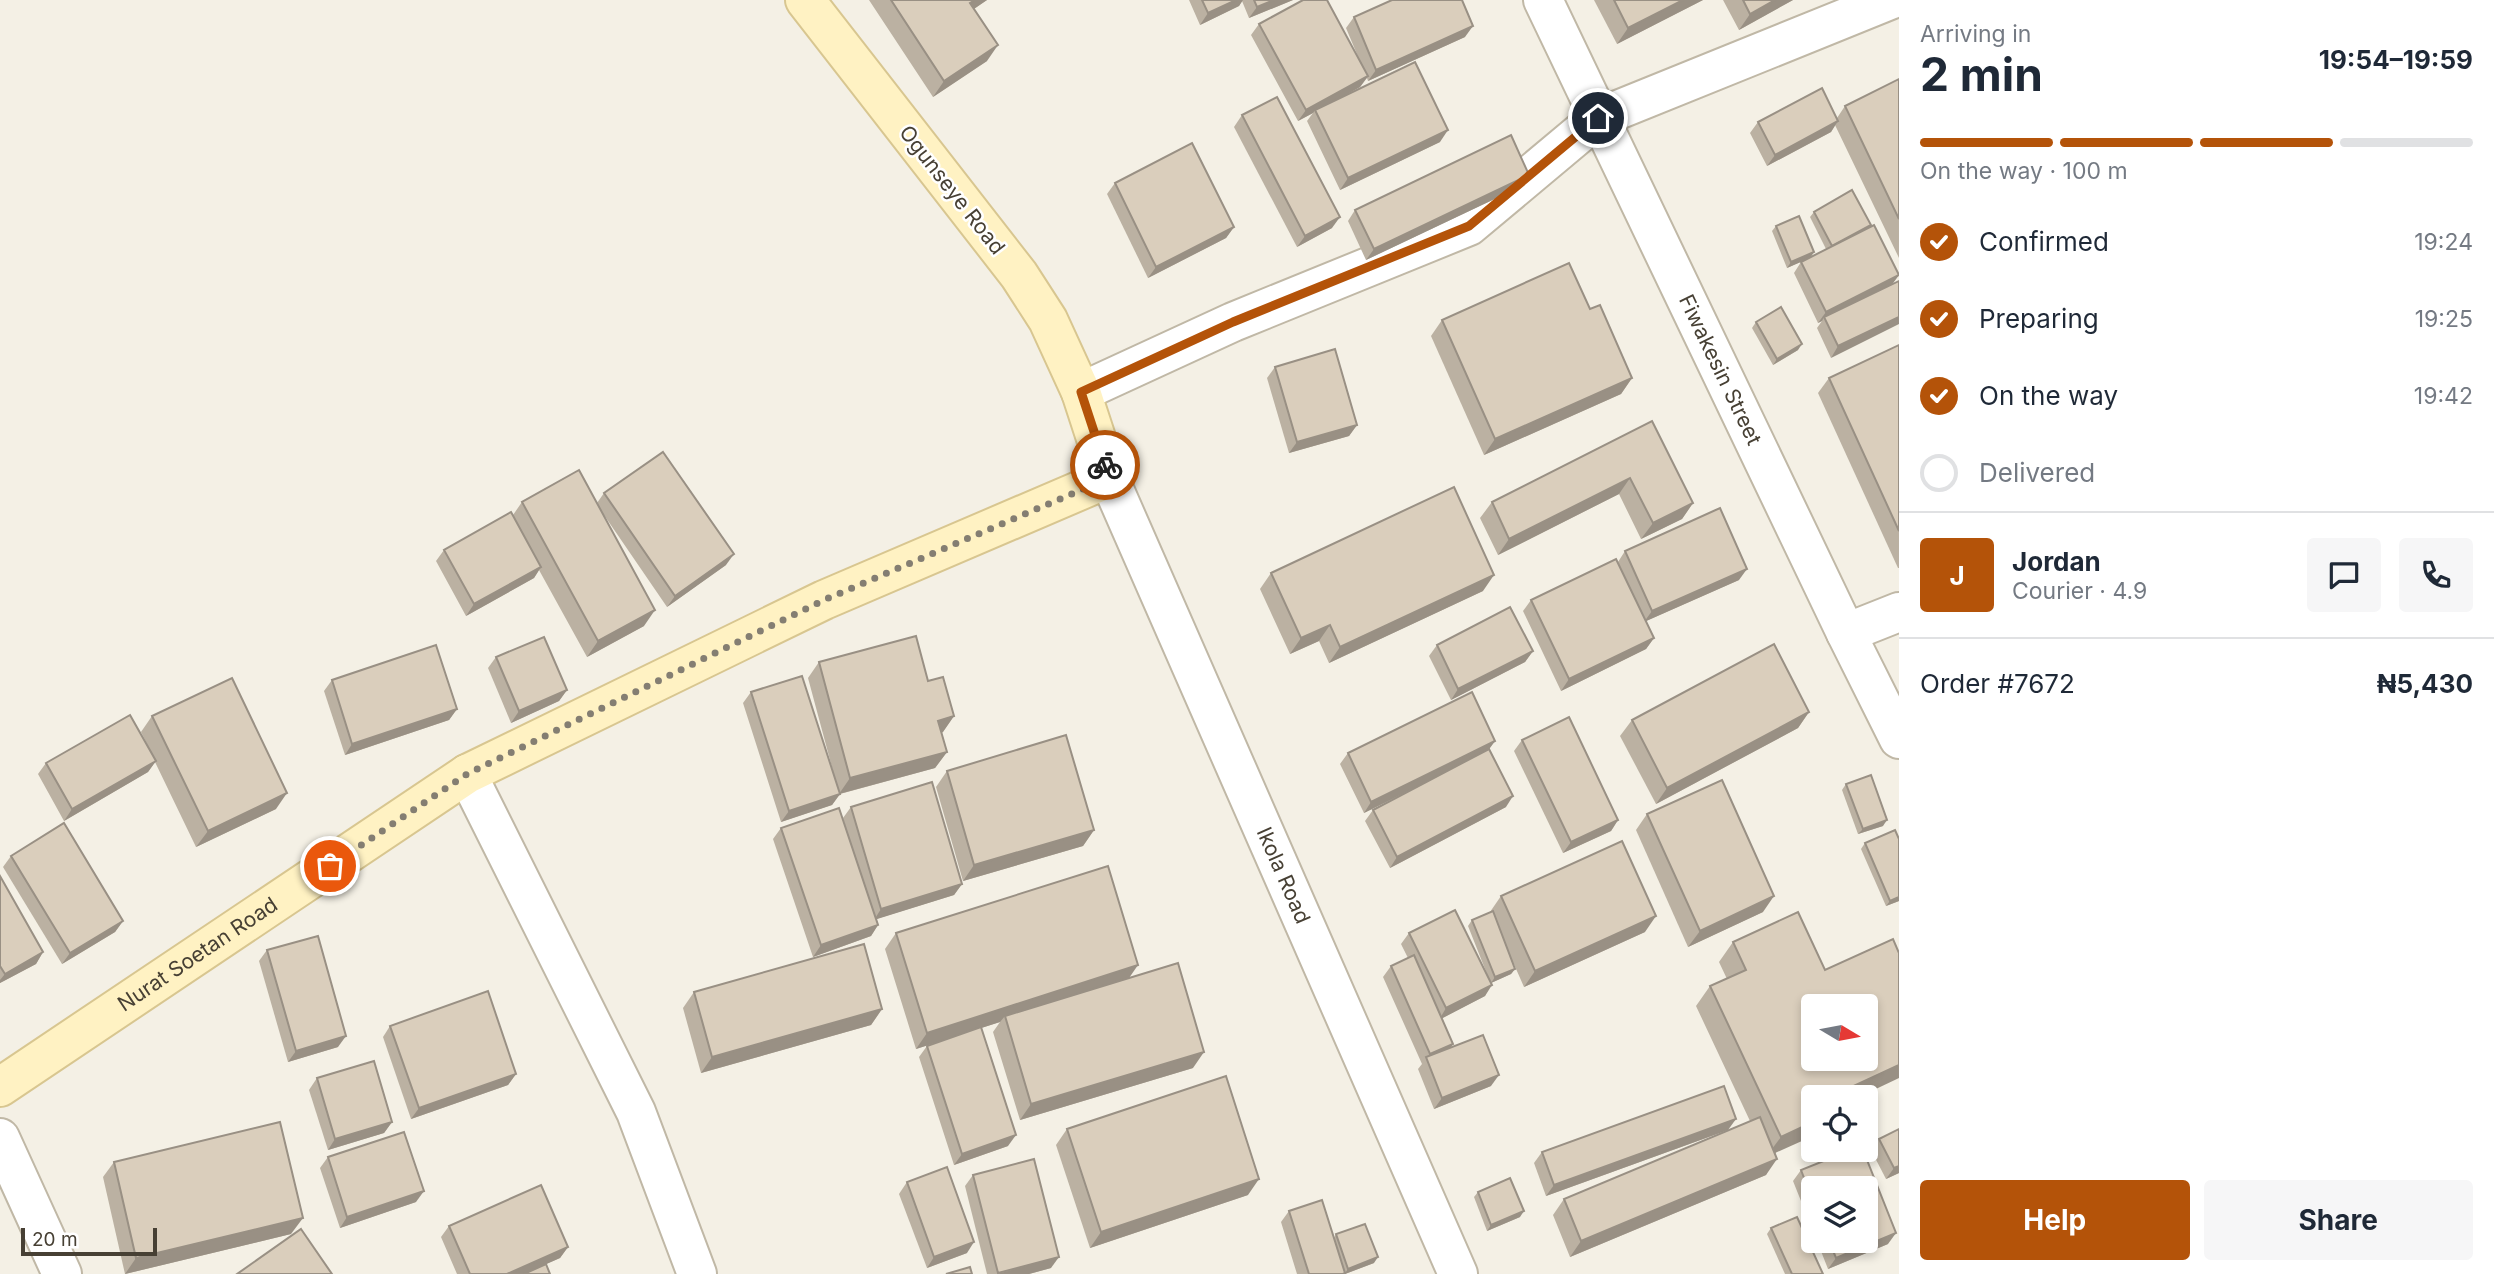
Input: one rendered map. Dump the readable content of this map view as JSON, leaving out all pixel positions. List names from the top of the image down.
{
  "streets": {
    "street": [
      "Ogunseye Road",
      "Fiwakesin Street",
      "Ikola Road",
      "Nurat Soetan Road"
    ]
  },
  "crossings": [
    ["Ikola Road", "Nurat Soetan Road"]
  ],
  "scale_bar": "20 m",
  "north": "right",
  "page": {
    "heading": ["2 min", "Arriving in", "19:54–19:59"],
    "panel": [
      "Jordan",
      "Courier · 4.9",
      "Order #7672",
      "₦5,430"
    ],
    "bar": "On the way · 100 m",
    "list": [
      ["Confirmed", "19:24"],
      ["Preparing", "19:25"],
      ["On the way", "19:42"],
      "Delivered"
    ],
    "round": "J",
    "buttons": ["Help", "Share"],
    "scale": "20 m"
  }
}
